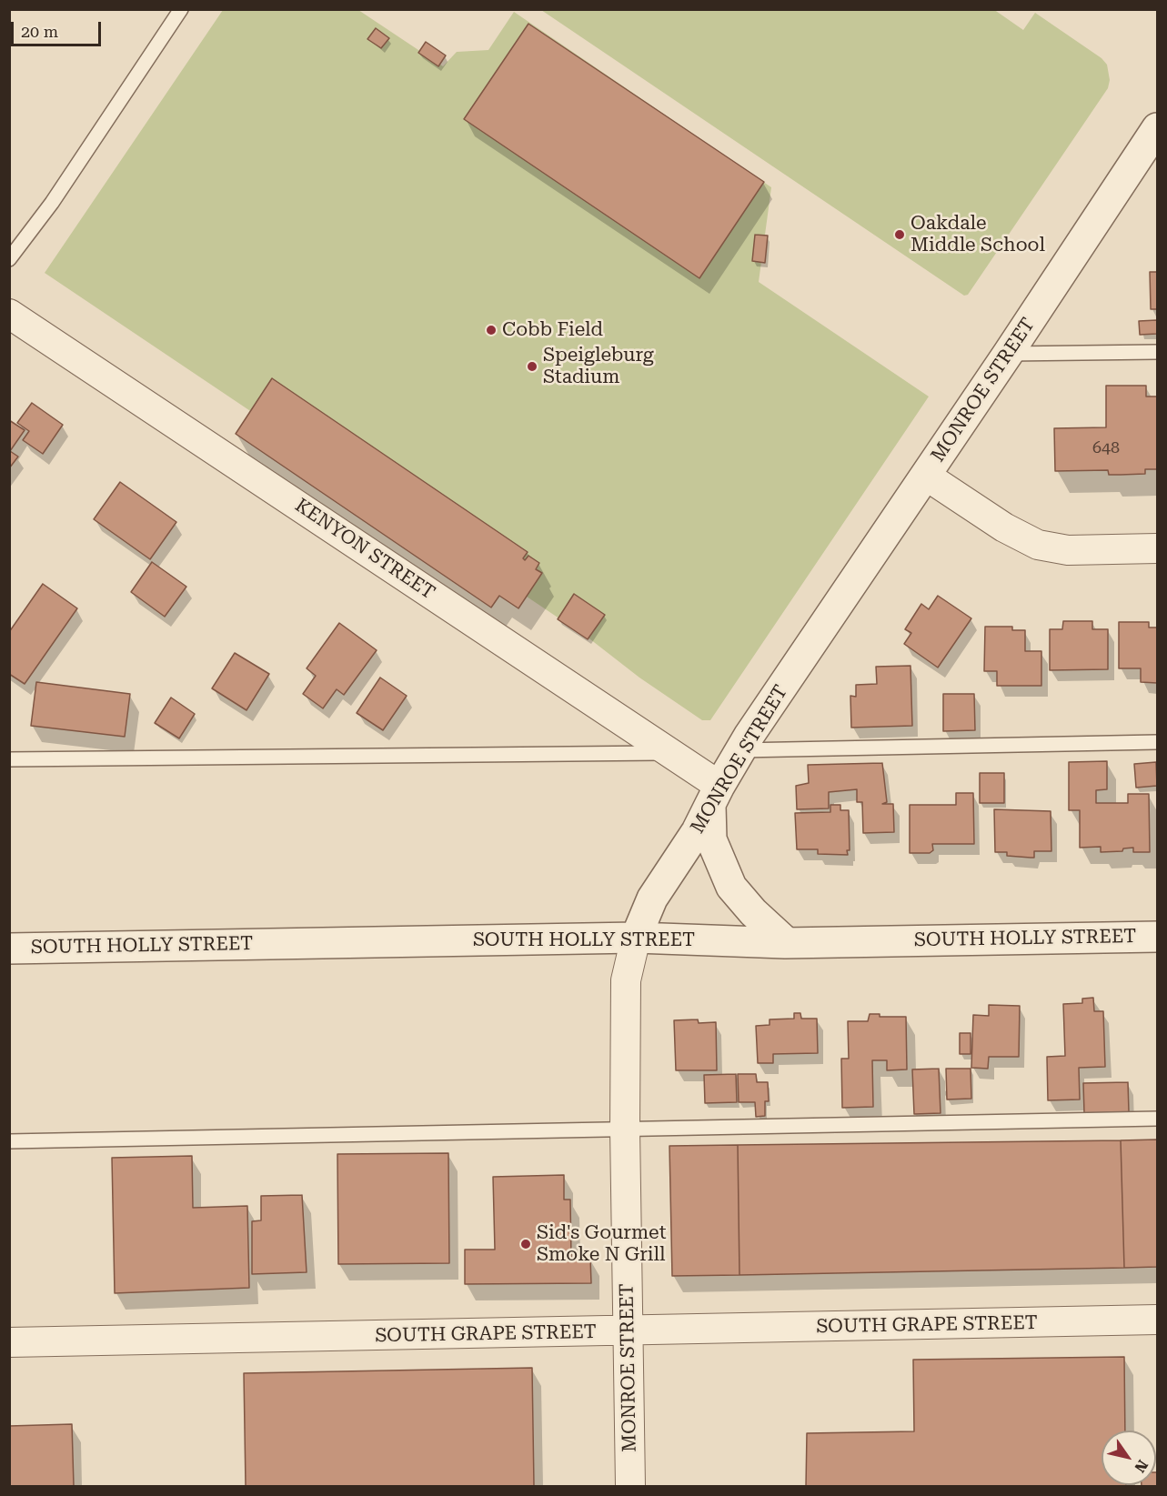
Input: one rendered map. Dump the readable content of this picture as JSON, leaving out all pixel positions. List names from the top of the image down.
{
  "streets": {
    "street": [
      "MONROE STREET",
      "KENYON STREET",
      "SOUTH HOLLY STREET",
      "SOUTH GRAPE STREET"
    ]
  },
  "crossings": [
    ["MONROE STREET", "KENYON STREET"],
    ["MONROE STREET", "SOUTH HOLLY STREET"],
    ["MONROE STREET", "SOUTH GRAPE STREET"]
  ],
  "places": [
    "Oakdale Middle School",
    "Cobb Field",
    "Speigleburg Stadium",
    "Sid's Gourmet Smoke N Grill"
  ],
  "house_numbers": ["648"],
  "scale_bar": "20 m",
  "north": "bottom right"
}
